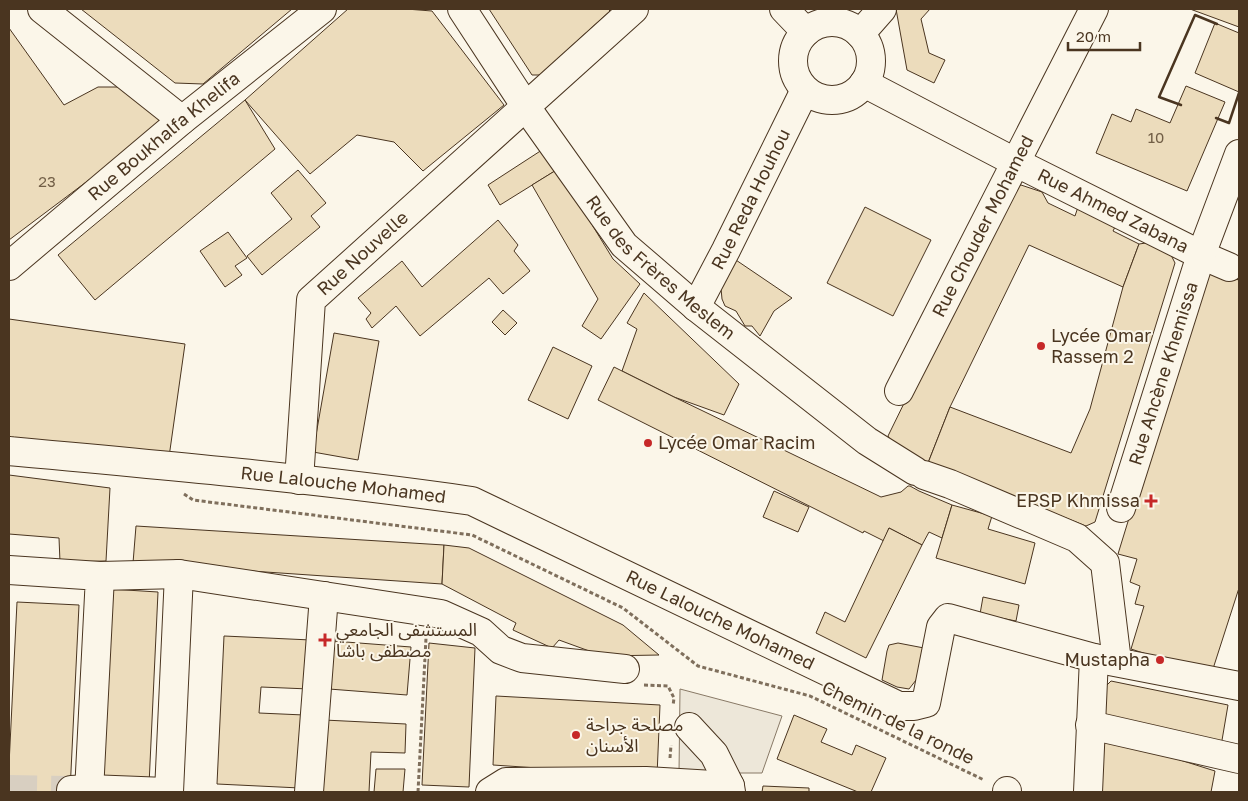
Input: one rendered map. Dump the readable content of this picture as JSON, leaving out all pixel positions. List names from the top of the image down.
{
  "streets": {
    "street": [
      "Rue Boukhalfa Khelifa",
      "Rue Reda Houhou",
      "Rue Ahmed Zabana",
      "Rue Chouder Mohamed",
      "Rue Nouvelle",
      "Rue des Frères Meslem",
      "Rue Ahcène Khemissa",
      "Rue Lalouche Mohamed"
    ],
    "path": ["Chemin de la ronde"]
  },
  "crossings": [
    ["Rue Reda Houhou", "Rue Ahmed Zabana"],
    ["Rue Reda Houhou", "Rue des Frères Meslem"],
    ["Rue Ahmed Zabana", "Rue Chouder Mohamed"],
    ["Rue Ahmed Zabana", "Rue Ahcène Khemissa"],
    ["Rue Nouvelle", "Rue des Frères Meslem"],
    ["Rue Nouvelle", "Rue Lalouche Mohamed"],
    ["Rue des Frères Meslem", "Rue Lalouche Mohamed"]
  ],
  "places": {
    "other": [
      "Lycée Omar Rassem 2",
      "Lycée Omar Racim",
      "Mustapha",
      "مصلحة جراحة الأسنان"
    ],
    "health": ["EPSP Khmissa", "المستشفى الجامعي مصطفى باشا"]
  },
  "house_numbers": ["10", "23"],
  "scale_bar": "20 m"
}
